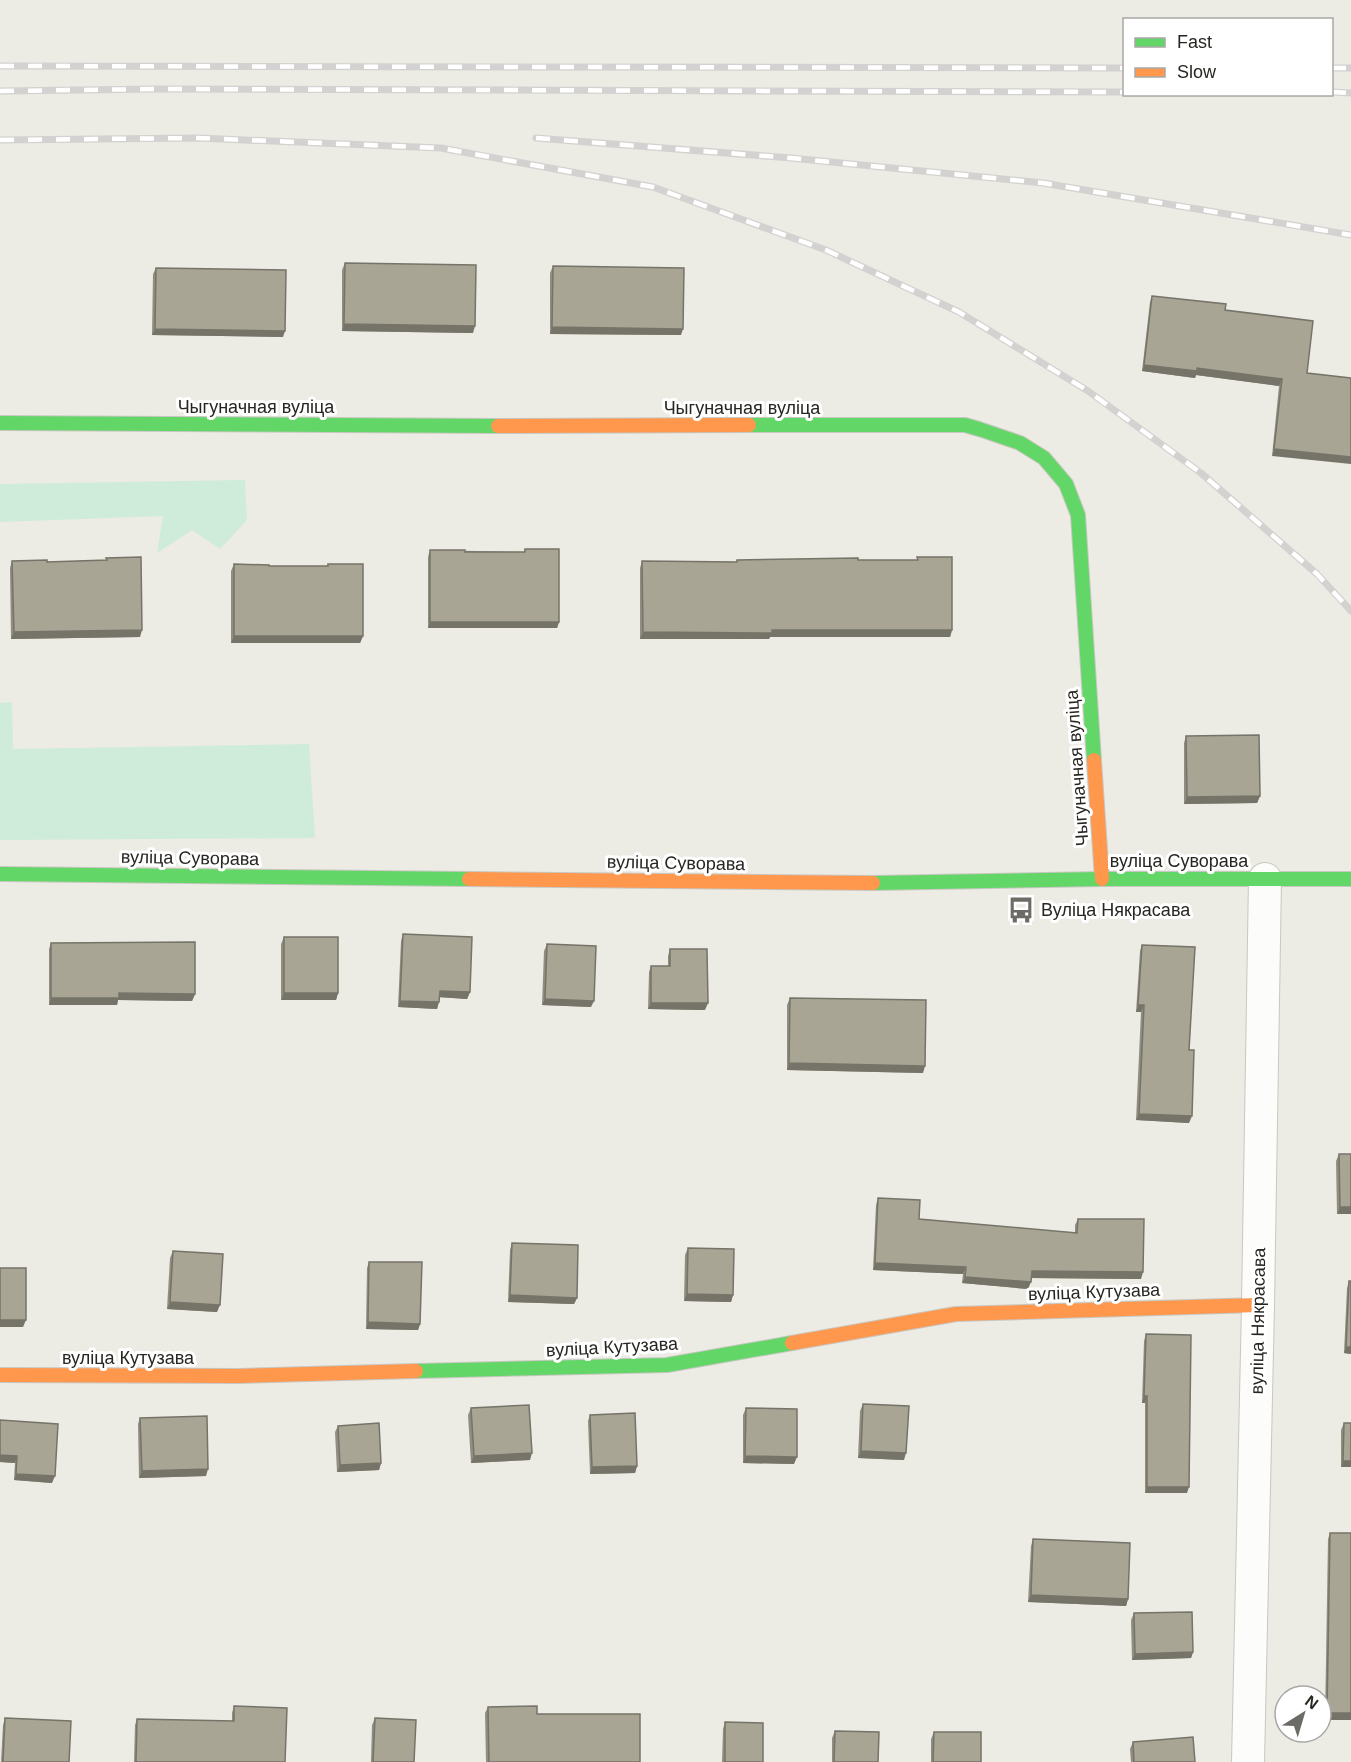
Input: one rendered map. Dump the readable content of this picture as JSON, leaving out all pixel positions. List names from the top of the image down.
{
  "streets": {
    "street": [
      "Чыгуначная вуліца",
      "вуліца Суворава",
      "вуліца Кутузава",
      "вуліца Някрасава"
    ]
  },
  "crossings": [
    ["Чыгуначная вуліца", "вуліца Суворава"],
    ["вуліца Суворава", "вуліца Някрасава"],
    ["вуліца Кутузава", "вуліца Някрасава"]
  ],
  "places": {
    "bus stop": ["Вуліца Някрасава"]
  },
  "legend": ["Fast", "Slow"],
  "north": "top right"
}
